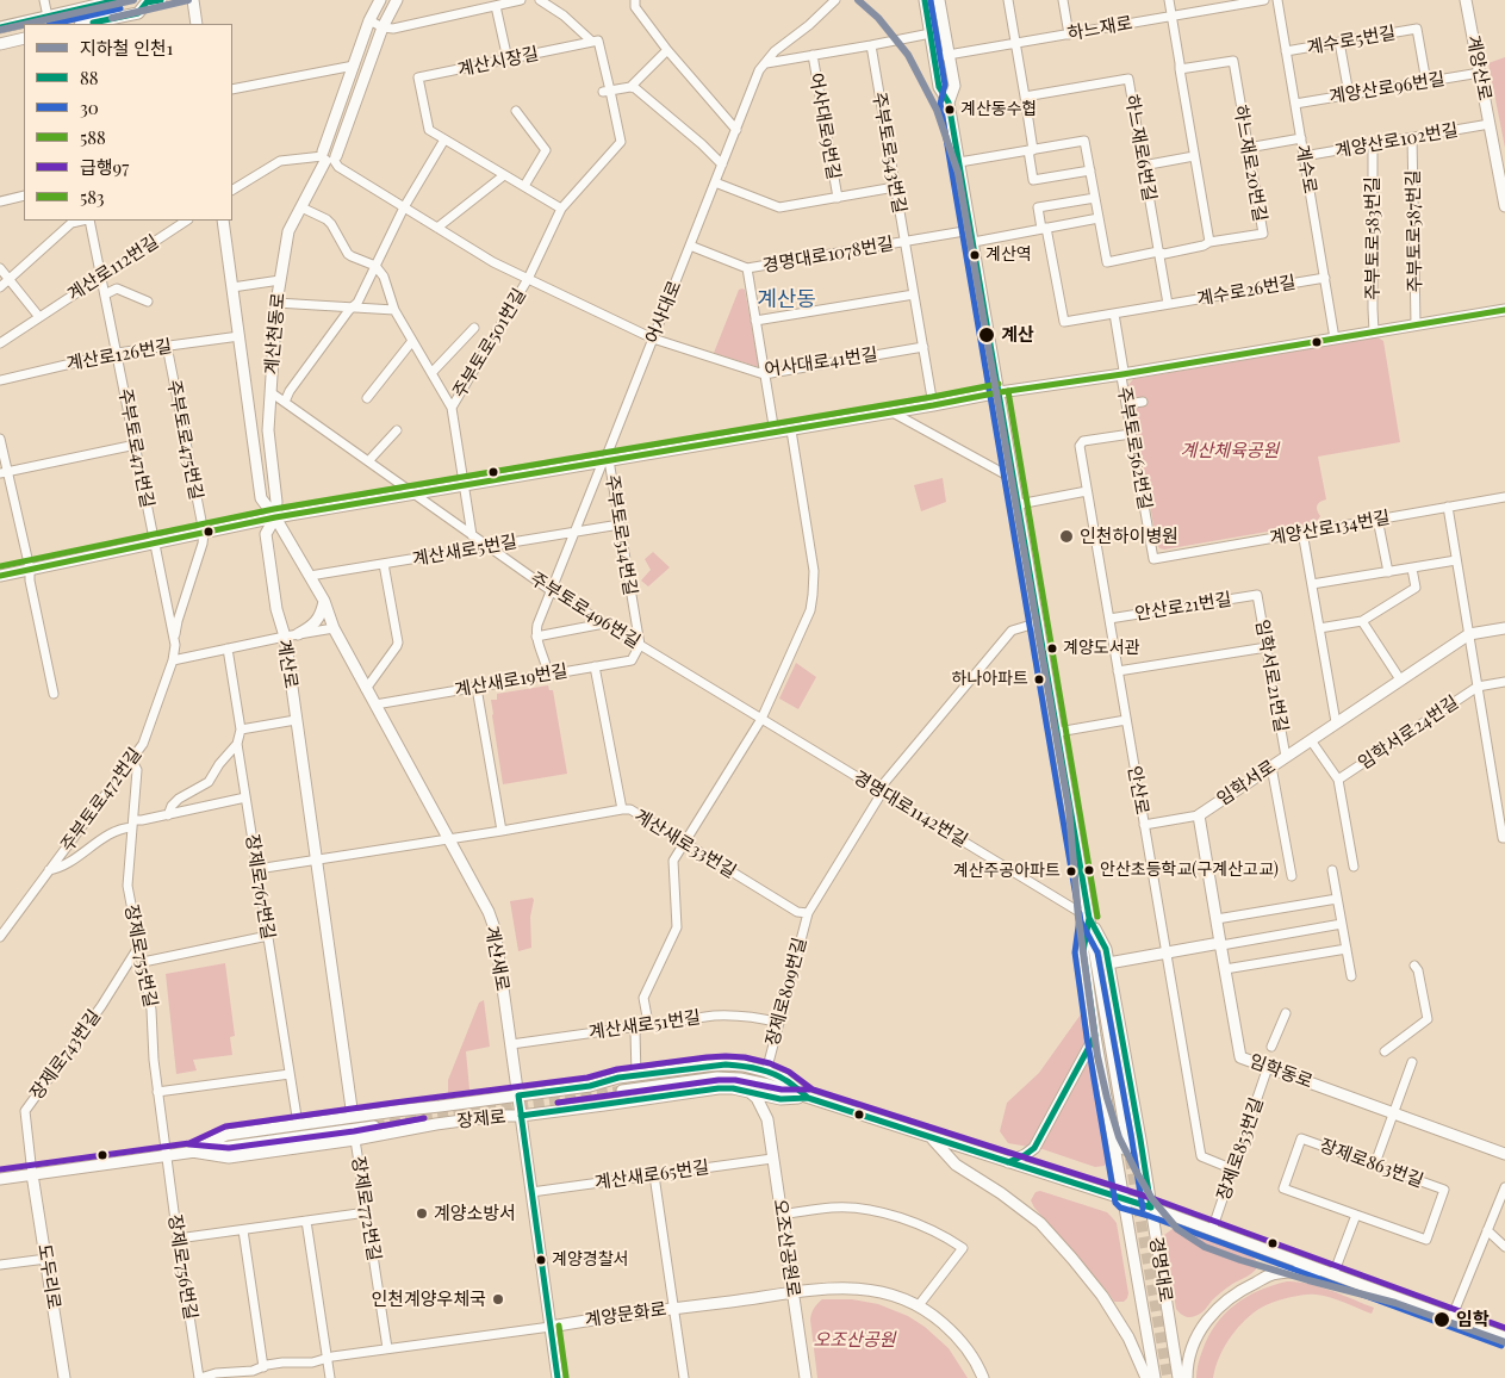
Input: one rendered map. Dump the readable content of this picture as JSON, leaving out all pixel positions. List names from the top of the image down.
{
  "streets": {
    "street": [
      "하느재로",
      "계수로5번길",
      "계산시장길",
      "계양산로",
      "계양산로96번길",
      "어사대로9번길",
      "계양산로102번길",
      "하느재로6번길",
      "주부토로543번길",
      "하느재로20번길",
      "계수로",
      "주부토로587번길",
      "주부토로583번길",
      "경명대로1078번길",
      "계산로112번길",
      "계수로26번길",
      "어사대로",
      "계산천동로",
      "주부토로501번길",
      "계산로126번길",
      "어사대로41번길",
      "주부토로475번길",
      "주부토로471번길",
      "주부토로562번길",
      "계양산로134번길",
      "주부토로514번길",
      "계산새로5번길",
      "안산로21번길",
      "주부토로496번길",
      "계산로",
      "임학서로21번길",
      "계산새로19번길",
      "임학서로24번길",
      "임학서로",
      "안산로",
      "주부토로472번길",
      "경명대로1142번길",
      "계산새로33번길",
      "장제로767번길",
      "장제로755번길",
      "계산새로",
      "장제로809번길",
      "계산새로51번길",
      "장제로743번길",
      "임학동로",
      "장제로",
      "장제로853번길",
      "장제로863번길",
      "계산새로65번길",
      "장제로772번길",
      "오조산공원로",
      "장제로756번길",
      "경명대로",
      "도두리로",
      "계양문화로"
    ]
  },
  "crossings": [
    ["하느재로", "경명대로"],
    ["계수로5번길", "계양산로96번길"],
    ["계수로5번길", "계수로"],
    ["계양산로", "계양산로96번길"],
    ["계양산로", "계양산로102번길"],
    ["계양산로96번길", "계수로"],
    ["계양산로102번길", "계수로"],
    ["계양산로102번길", "주부토로587번길"],
    ["계양산로102번길", "주부토로583번길"],
    ["하느재로6번길", "계수로26번길"],
    ["주부토로543번길", "경명대로1078번길"],
    ["주부토로543번길", "어사대로41번길"],
    ["계수로", "계수로26번길"],
    ["경명대로1078번길", "어사대로"],
    ["경명대로1078번길", "경명대로"],
    ["계산로112번길", "주부토로471번길"],
    ["계수로26번길", "주부토로562번길"],
    ["어사대로", "어사대로41번길"],
    ["어사대로", "주부토로514번길"],
    ["어사대로", "계산새로5번길"],
    ["어사대로", "주부토로496번길"],
    ["계산천동로", "어사대로41번길"],
    ["계산천동로", "주부토로496번길"],
    ["계산천동로", "계산로"],
    ["계산천동로", "계산새로"],
    ["주부토로501번길", "어사대로41번길"],
    ["주부토로501번길", "주부토로496번길"],
    ["계산로126번길", "주부토로475번길"],
    ["계산로126번길", "주부토로471번길"],
    ["주부토로471번길", "주부토로472번길"],
    ["주부토로562번길", "계양산로134번길"],
    ["주부토로562번길", "안산로"],
    ["주부토로514번길", "계산새로5번길"],
    ["주부토로514번길", "주부토로496번길"],
    ["주부토로514번길", "계산새로19번길"],
    ["계산새로5번길", "주부토로496번길"],
    ["계산새로5번길", "계산새로"],
    ["안산로21번길", "임학서로21번길"],
    ["안산로21번길", "안산로"],
    ["주부토로496번길", "계산새로19번길"],
    ["주부토로496번길", "경명대로1142번길"],
    ["계산로", "계산새로33번길"],
    ["계산로", "계산새로"],
    ["계산로", "장제로"],
    ["임학서로21번길", "임학서로"],
    ["계산새로19번길", "계산새로"],
    ["임학서로24번길", "임학서로"],
    ["임학서로", "임학동로"],
    ["안산로", "장제로853번길"],
    ["주부토로472번길", "장제로755번길"],
    ["경명대로1142번길", "장제로809번길"],
    ["경명대로1142번길", "경명대로"],
    ["계산새로33번길", "장제로767번길"],
    ["계산새로33번길", "계산새로"],
    ["계산새로33번길", "장제로809번길"],
    ["장제로767번길", "장제로"],
    ["장제로755번길", "장제로743번길"],
    ["장제로755번길", "장제로"],
    ["장제로755번길", "장제로756번길"],
    ["계산새로", "계산새로51번길"],
    ["계산새로", "장제로"],
    ["계산새로", "계산새로65번길"],
    ["계산새로", "계양문화로"],
    ["장제로809번길", "계산새로51번길"],
    ["장제로809번길", "장제로"],
    ["장제로809번길", "경명대로"],
    ["장제로743번길", "장제로"],
    ["장제로743번길", "도두리로"],
    ["임학동로", "장제로853번길"],
    ["장제로", "장제로853번길"],
    ["장제로", "장제로772번길"],
    ["장제로", "장제로756번길"],
    ["장제로", "경명대로"],
    ["장제로", "도두리로"],
    ["계산새로65번길", "오조산공원로"],
    ["장제로772번길", "계양문화로"],
    ["오조산공원로", "계양문화로"],
    ["장제로756번길", "계양문화로"]
  ],
  "districts": ["계산동"],
  "parks": ["계산체육공원", "오조산공원"],
  "places": [
    "계산동수협",
    "계산역",
    "계산",
    "인천하이병원",
    "계양도서관",
    "하나아파트",
    "안산초등학교(구계산고교)",
    "계산주공아파트",
    "계양소방서",
    "계양경찰서",
    "인천계양우체국",
    "임학"
  ],
  "lines": [
    "metro line 인천1",
    "transit line 88",
    "transit line 30",
    "transit line 583",
    "transit line 588",
    "transit line 급행97"
  ],
  "legend": [
    "지하철 인천1",
    "88",
    "30",
    "588",
    "급행97",
    "583"
  ]
}
